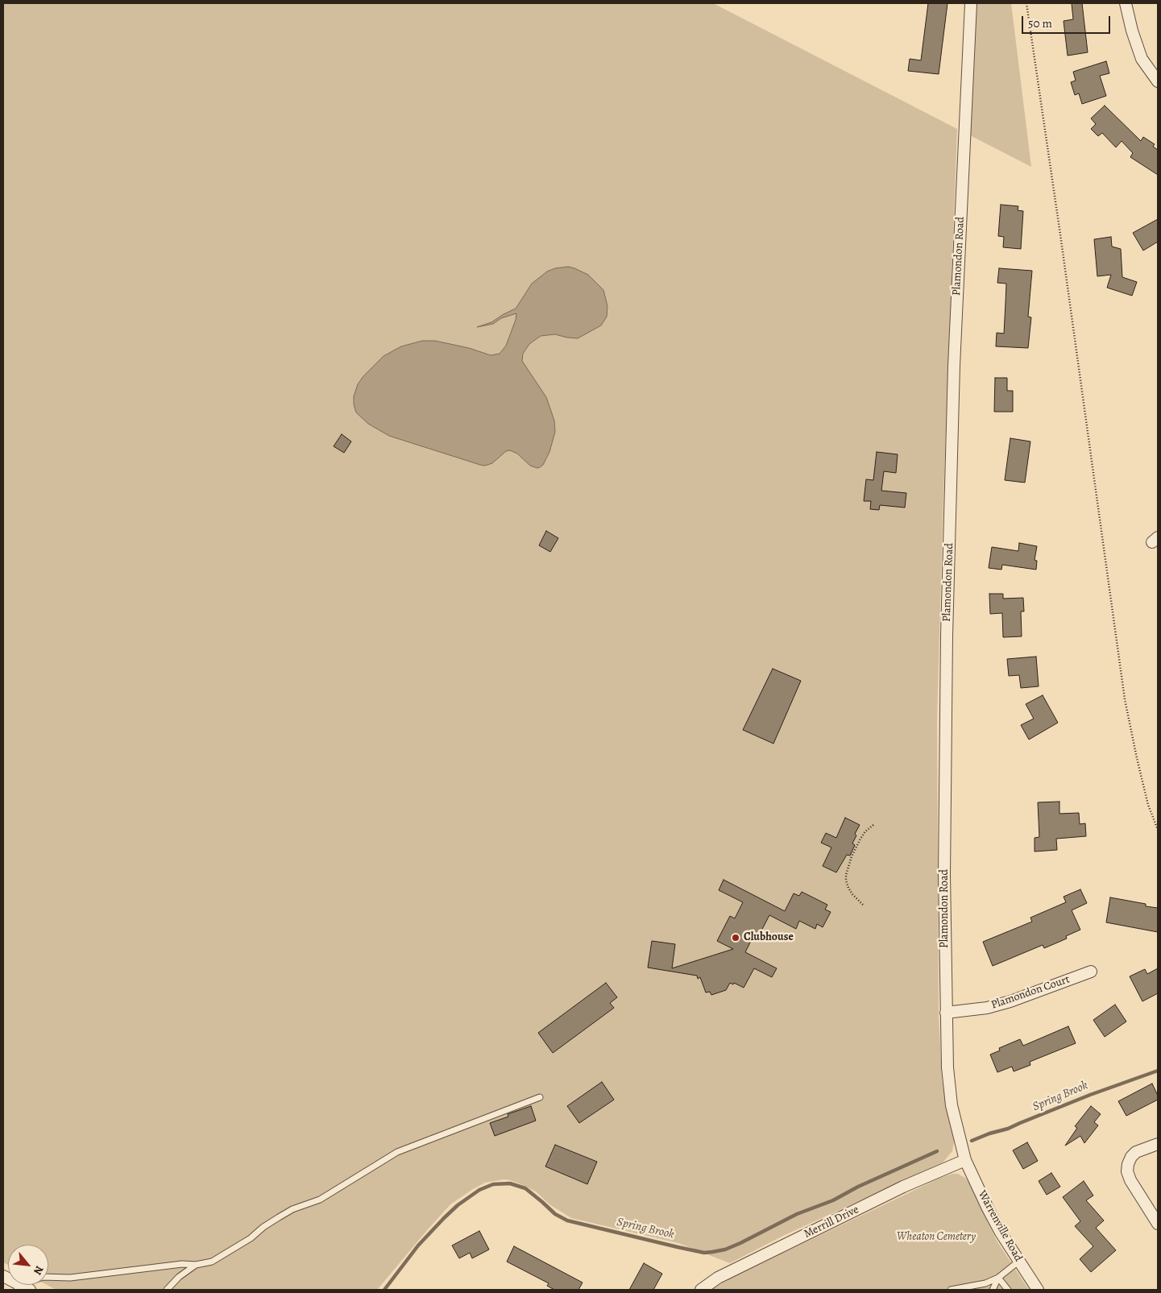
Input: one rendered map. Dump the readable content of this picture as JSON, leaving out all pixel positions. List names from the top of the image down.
{
  "streets": {
    "street": [
      "Plamondon Road",
      "Plamondon Court",
      "Merrill Drive",
      "Warrenville Road"
    ]
  },
  "crossings": [
    ["Plamondon Road", "Plamondon Court"],
    ["Plamondon Road", "Merrill Drive"],
    ["Plamondon Road", "Warrenville Road"],
    ["Merrill Drive", "Warrenville Road"]
  ],
  "water": ["Spring Brook"],
  "parks": ["Wheaton Cemetery"],
  "places": ["Clubhouse"],
  "scale_bar": "50 m",
  "north": "bottom right"
}
